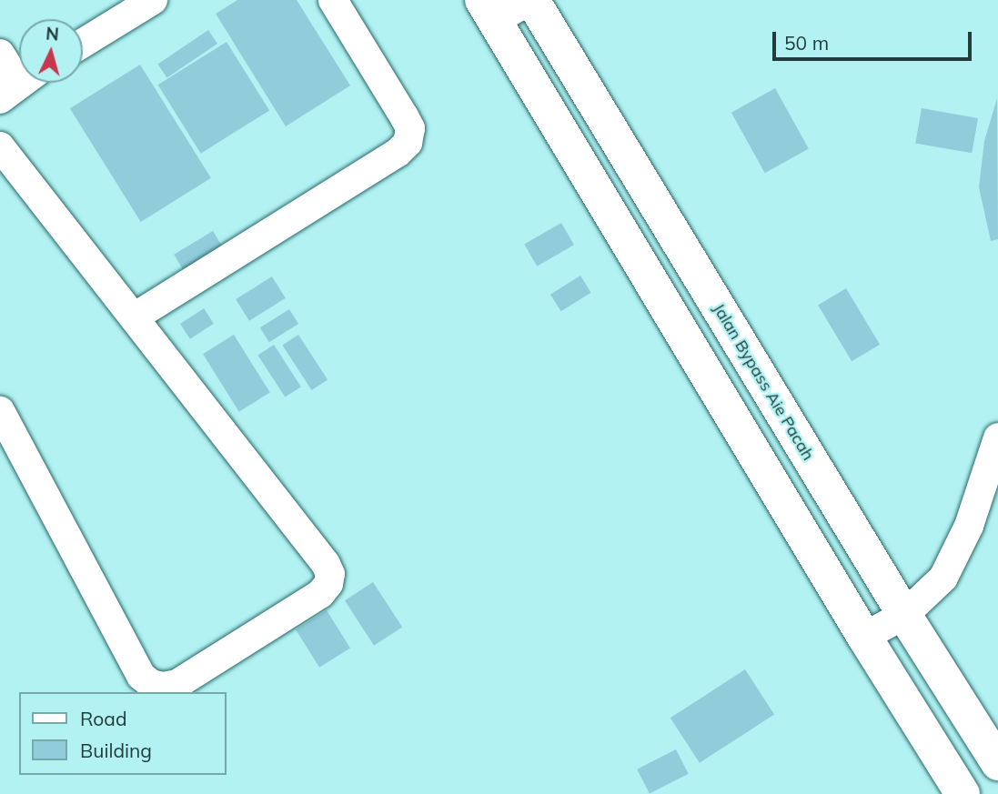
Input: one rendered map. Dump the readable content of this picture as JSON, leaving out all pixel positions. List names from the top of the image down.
{
  "streets": {
    "highway": ["Jalan Bypass Aie Pacah"]
  },
  "legend": ["Road", "Building"],
  "scale_bar": "50 m",
  "north": "top"
}
